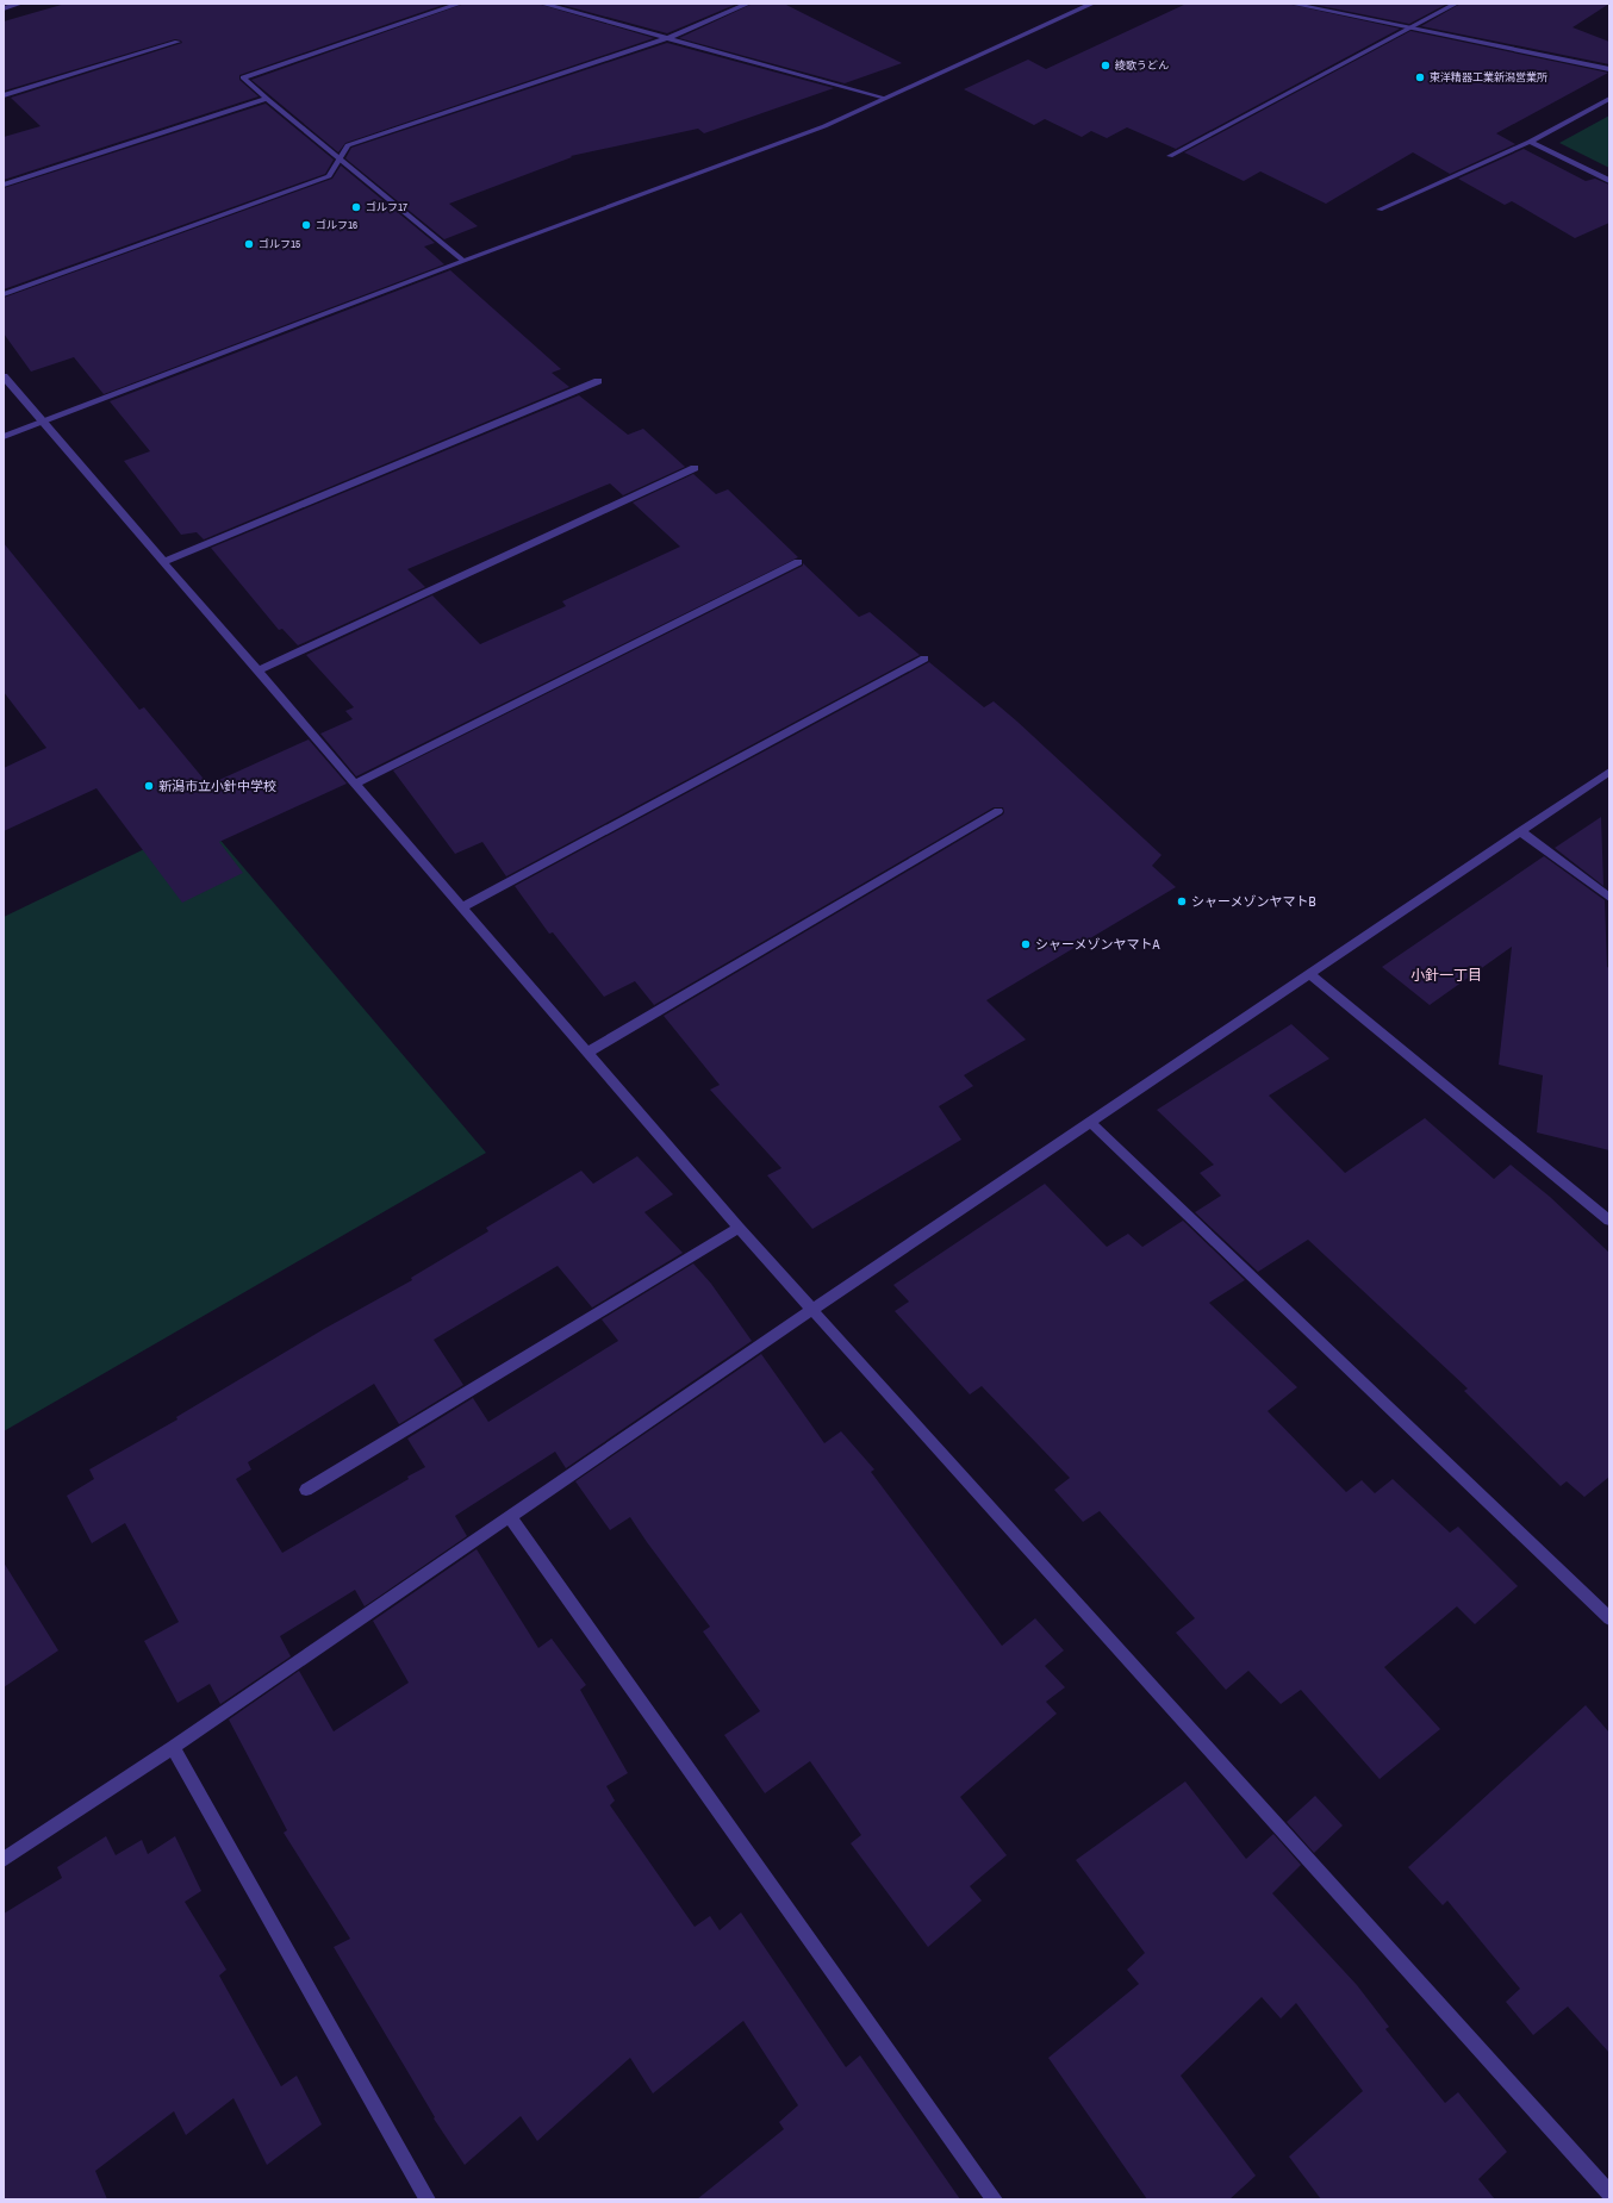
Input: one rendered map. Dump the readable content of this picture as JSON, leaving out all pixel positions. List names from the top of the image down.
{
  "districts": ["小針一丁目"],
  "places": [
    "綾歌うどん",
    "東洋精器工業新潟営業所",
    "ゴルフ17",
    "ゴルフ16",
    "ゴルフ15",
    "新潟市立小針中学校",
    "シャーメゾンヤマトB",
    "シャーメゾンヤマトA"
  ]
}
